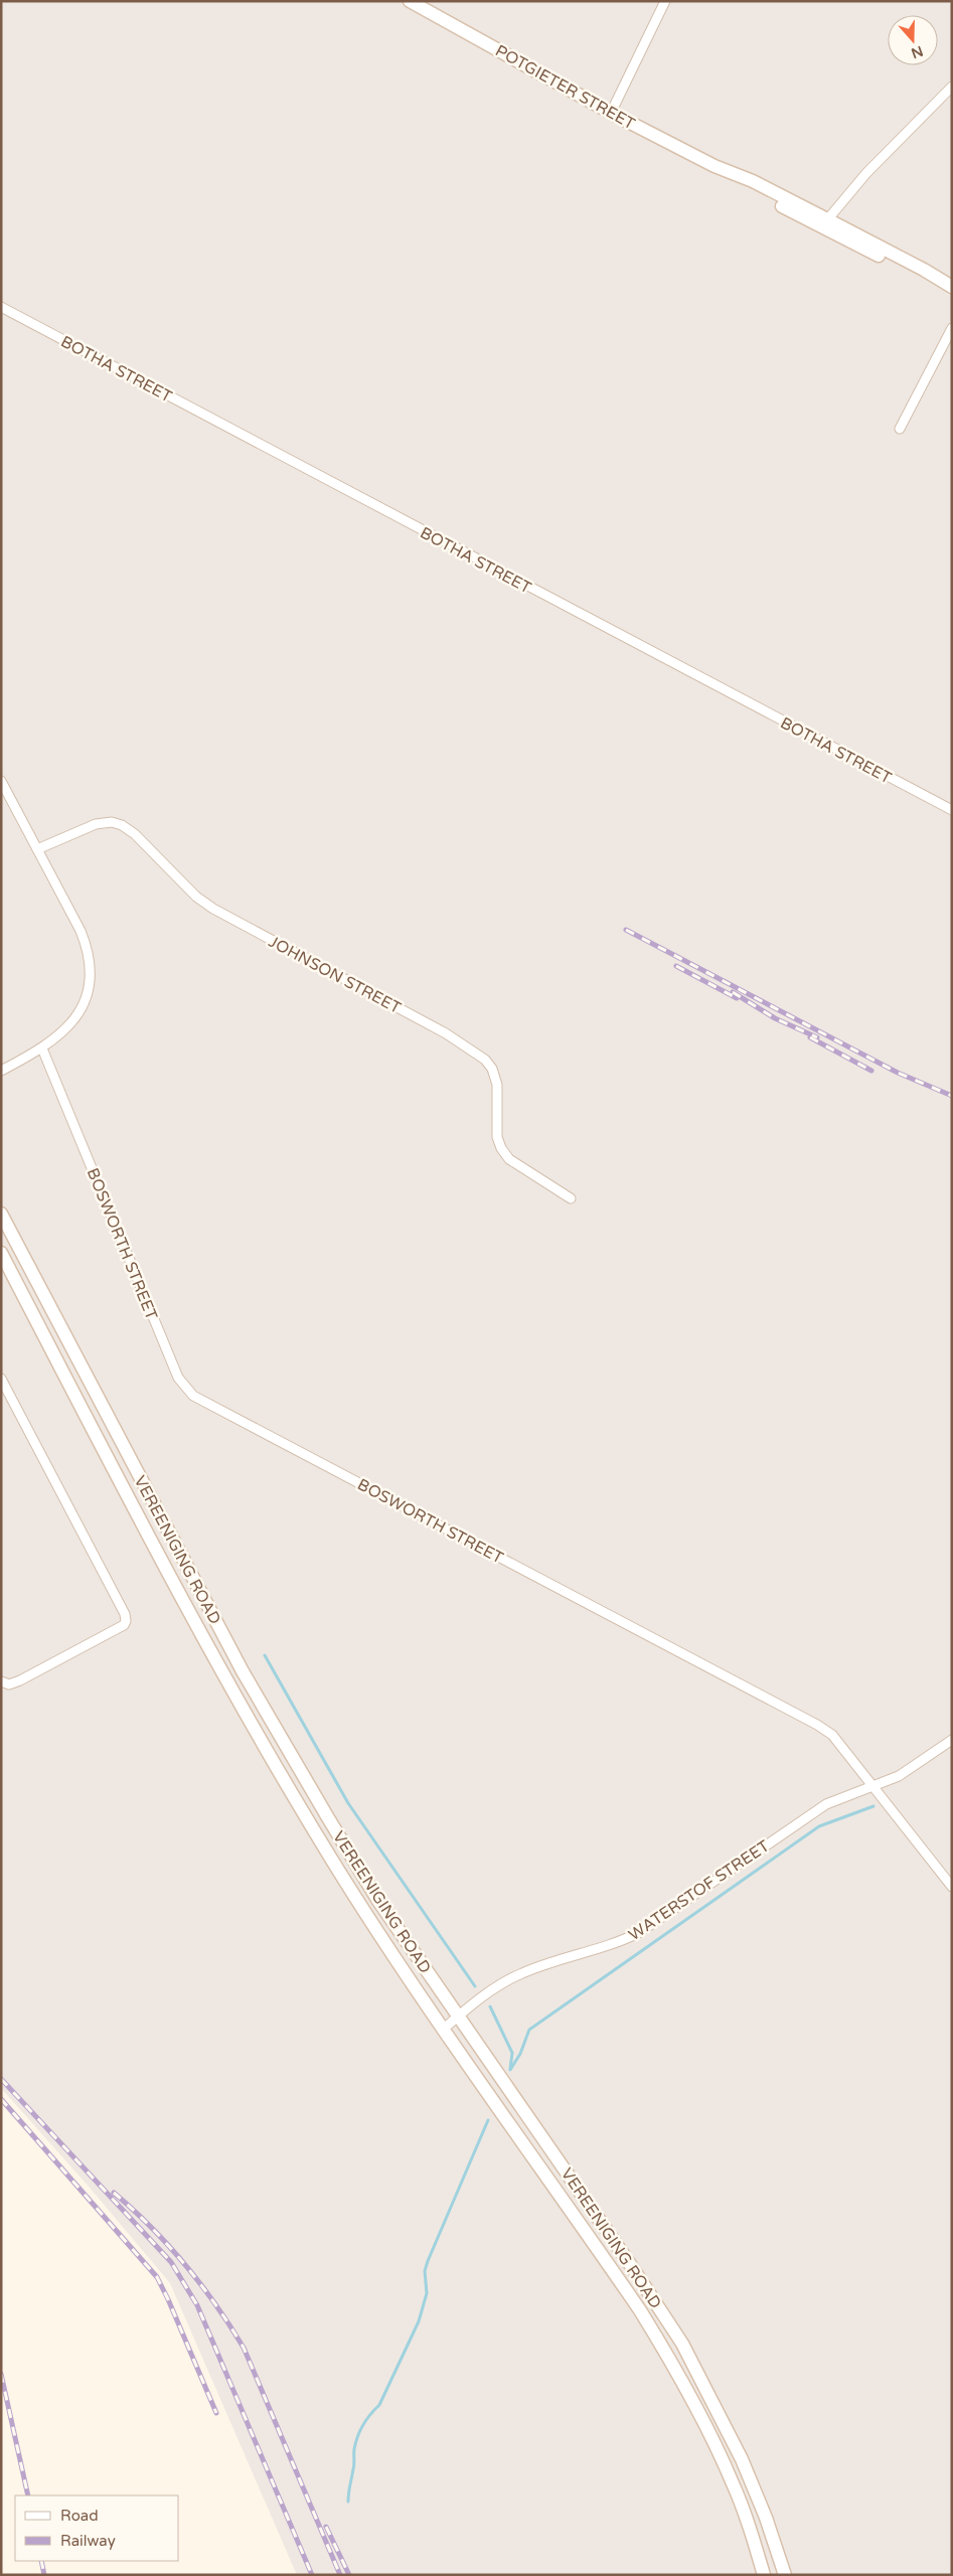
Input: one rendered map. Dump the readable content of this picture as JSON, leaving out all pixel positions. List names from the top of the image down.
{
  "streets": {
    "main road": ["POTGIETER STREET", "VEREENIGING ROAD"],
    "street": [
      "BOTHA STREET",
      "JOHNSON STREET",
      "BOSWORTH STREET",
      "WATERSTOF STREET"
    ]
  },
  "crossings": [
    ["BOSWORTH STREET", "WATERSTOF STREET"],
    ["VEREENIGING ROAD", "WATERSTOF STREET"]
  ],
  "legend": ["Road", "Railway"],
  "north": "bottom"
}
